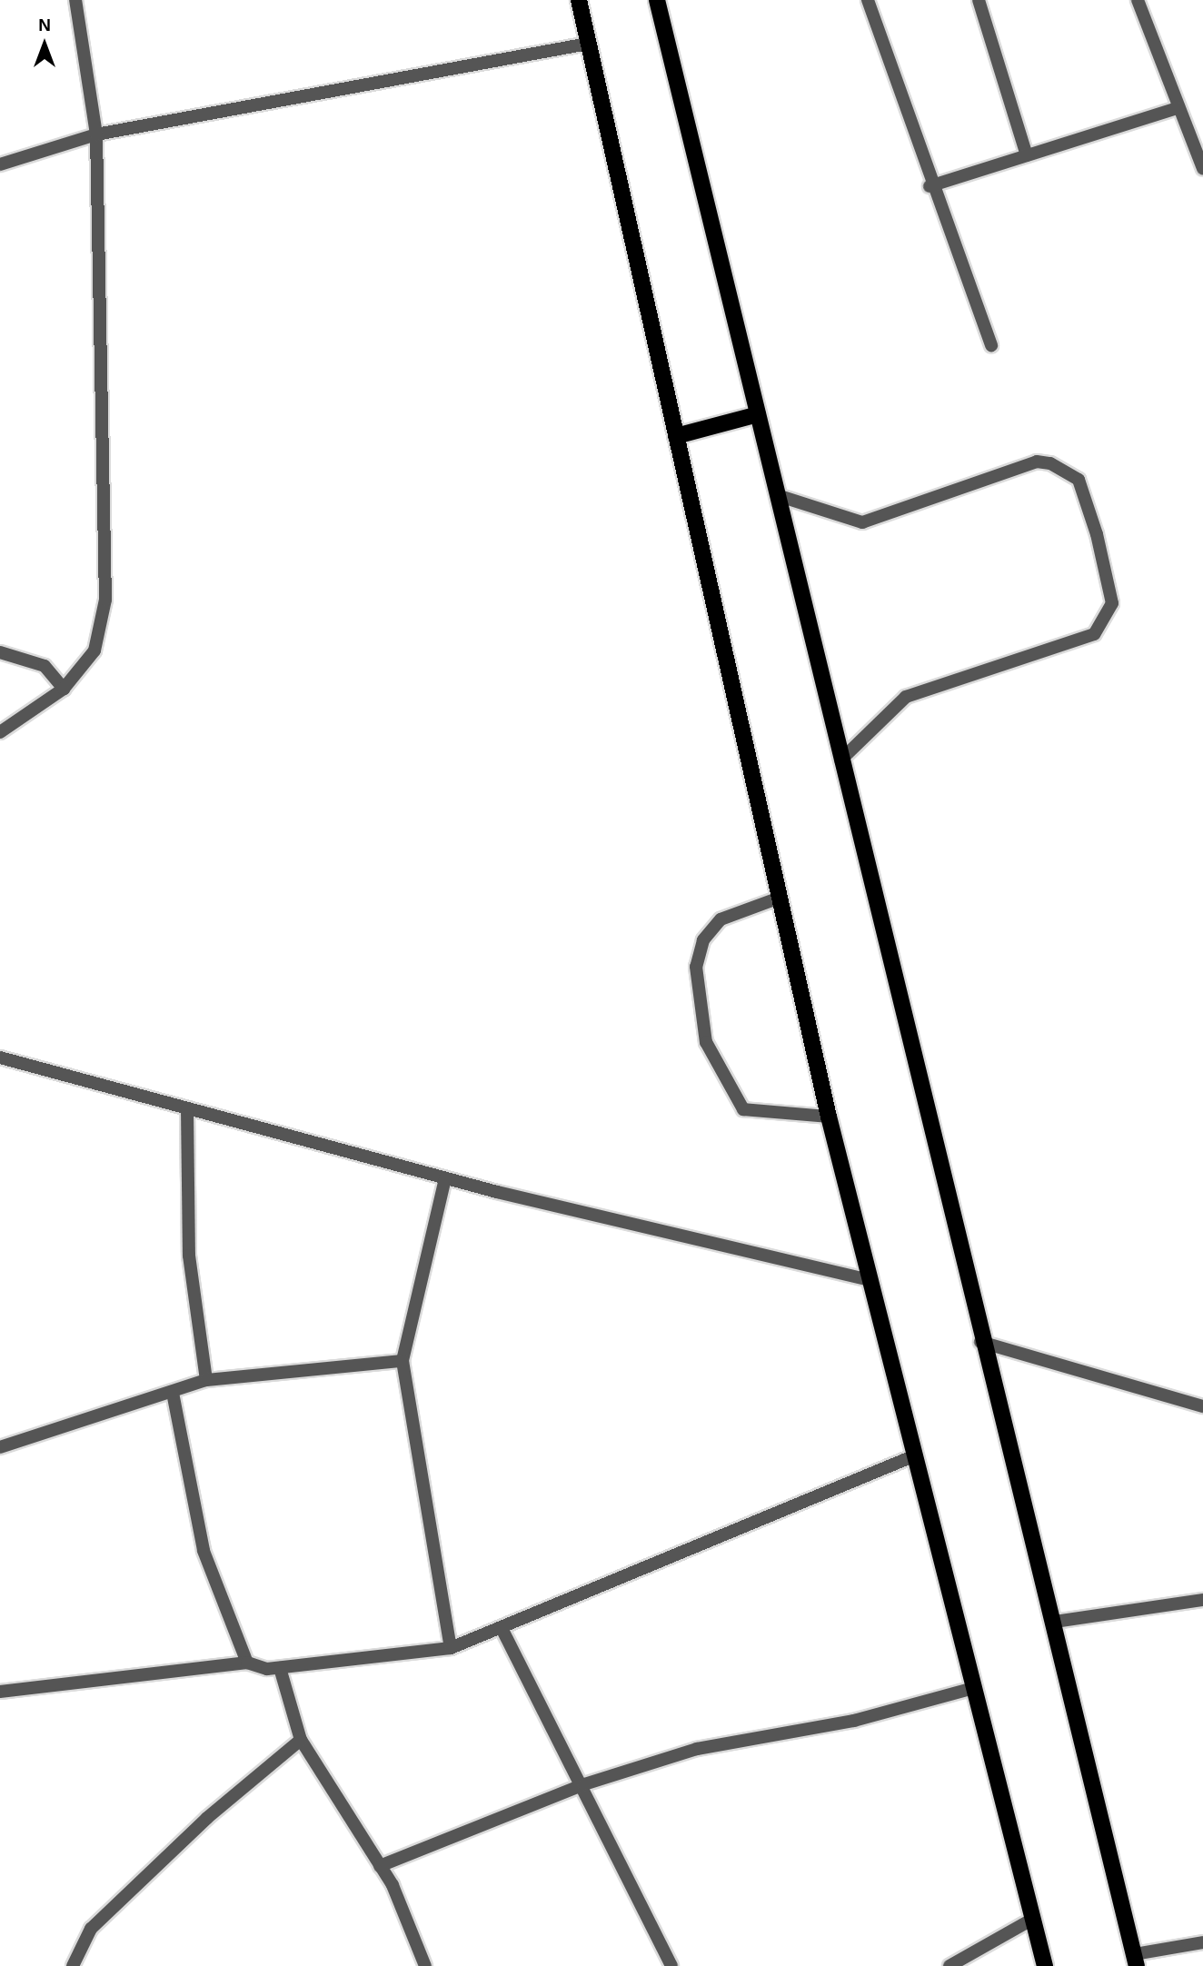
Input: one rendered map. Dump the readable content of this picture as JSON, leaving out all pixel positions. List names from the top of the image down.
{
  "north": "top"
}
